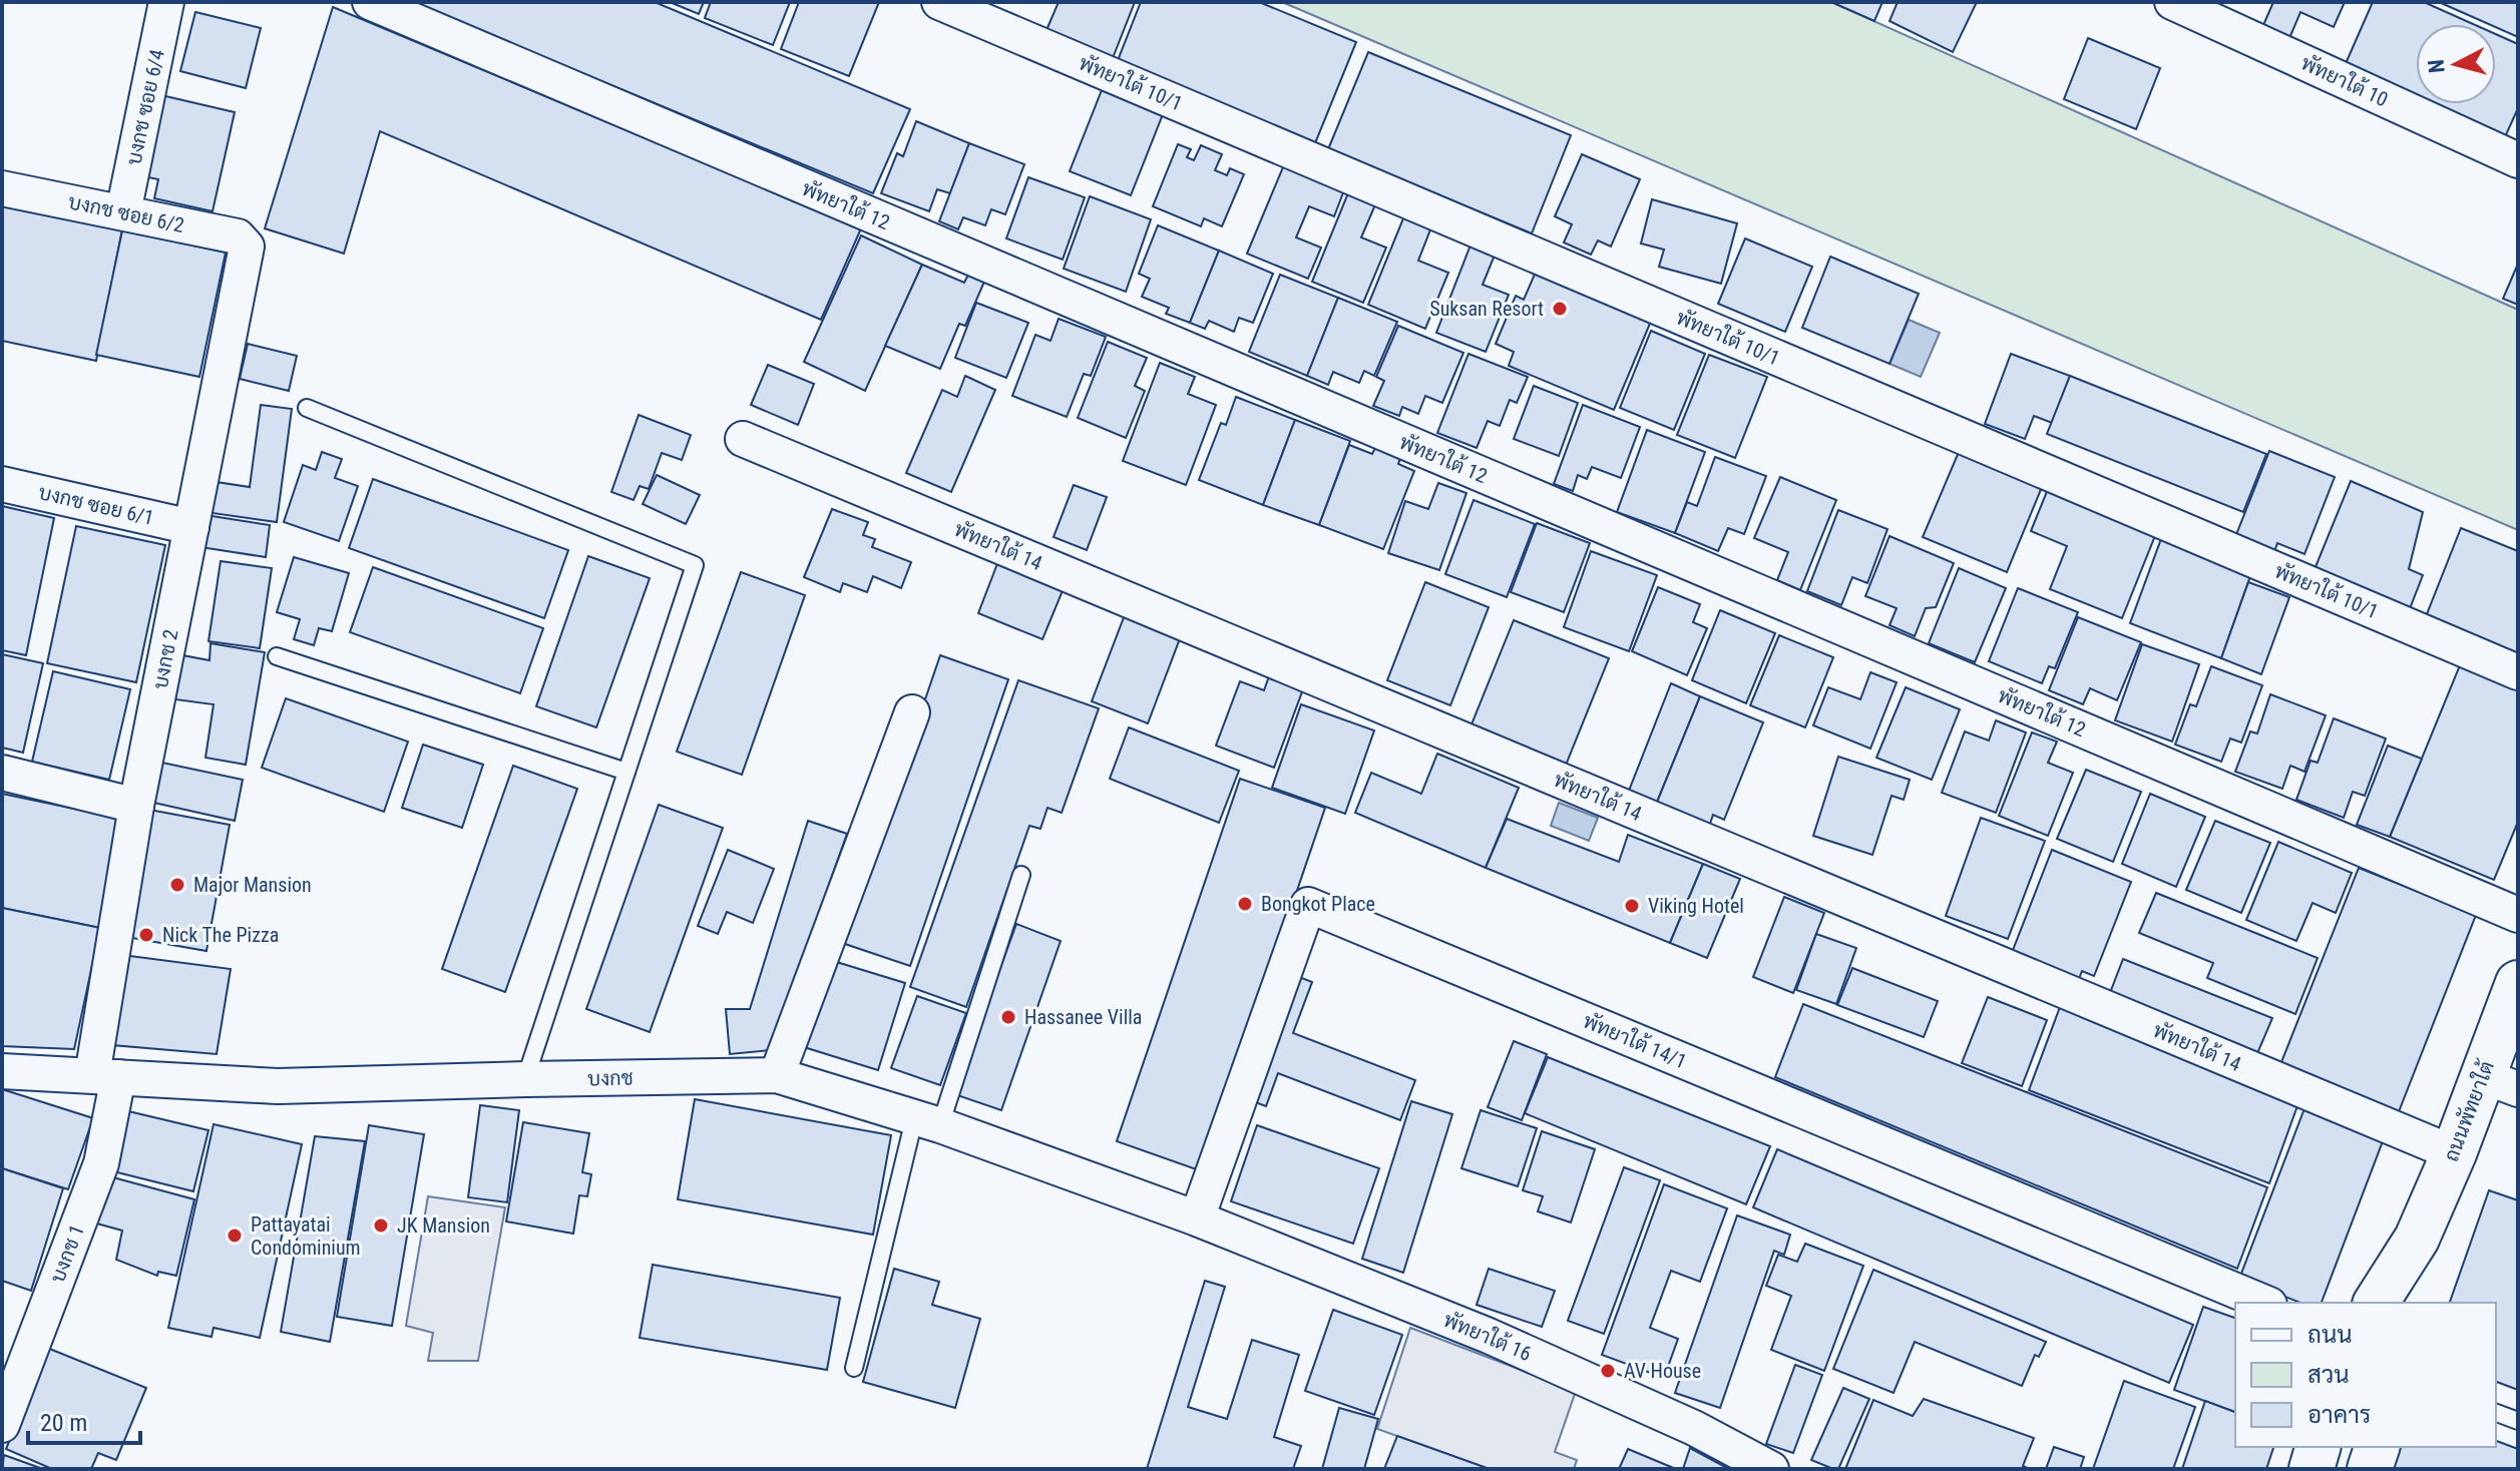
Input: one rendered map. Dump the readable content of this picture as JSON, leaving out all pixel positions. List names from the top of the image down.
{
  "streets": {
    "main road": ["ถนนพัทยาใต้"],
    "street": [
      "พัทยาใต้ 10",
      "พัทยาใต้ 10/1",
      "บงกช ซอย 6/4",
      "พัทยาใต้ 12",
      "บงกช ซอย 6/2",
      "บงกช ซอย 6/1",
      "พัทยาใต้ 14",
      "บงกช 2",
      "พัทยาใต้ 14/1",
      "บงกช",
      "บงกช 1",
      "พัทยาใต้ 16"
    ]
  },
  "crossings": [
    ["บงกช ซอย 6/4", "บงกช ซอย 6/2"],
    ["บงกช ซอย 6/2", "บงกช 2"],
    ["บงกช ซอย 6/1", "บงกช 2"],
    ["พัทยาใต้ 14", "ถนนพัทยาใต้"],
    ["บงกช 2", "บงกช"],
    ["บงกช 2", "บงกช 1"],
    ["พัทยาใต้ 14/1", "บงกช"],
    ["พัทยาใต้ 14/1", "พัทยาใต้ 16"],
    ["บงกช", "บงกช 1"],
    ["บงกช", "พัทยาใต้ 16"]
  ],
  "places": [
    "Suksan Resort",
    "Major Mansion",
    "Bongkot Place",
    "Viking Hotel",
    "Nick The Pizza",
    "Hassanee Villa",
    "JK Mansion",
    "Pattayatai Condominium",
    "AV House"
  ],
  "legend": ["ถนน", "สวน", "อาคาร"],
  "scale_bar": "20 m",
  "north": "left"
}
